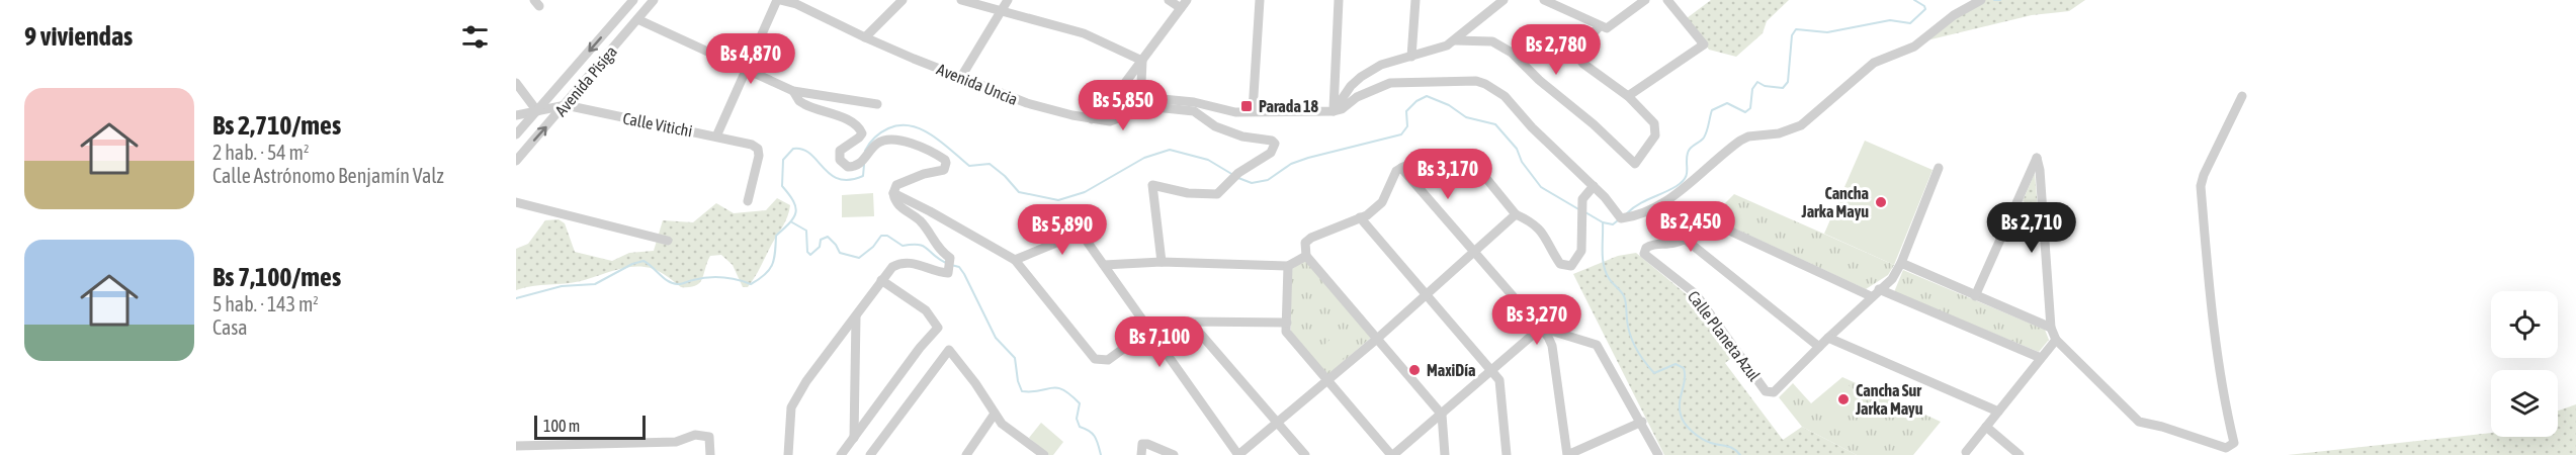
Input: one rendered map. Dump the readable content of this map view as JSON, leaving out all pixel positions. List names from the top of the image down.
{
  "streets": {
    "street": [
      "Avenida Pisiga",
      "Avenida Uncia",
      "Calle Vitichi",
      "Calle Planeta Azul"
    ]
  },
  "crossings": [
    ["Avenida Pisiga", "Calle Vitichi"]
  ],
  "places": {
    "transit": ["Parada 18"],
    "other": ["Cancha Jarka Mayu", "MaxiDía", "Cancha Sur Jarka Mayu"]
  },
  "scale_bar": "100 m",
  "page": {
    "heading": "9 viviendas",
    "price": [
      "Bs 2,780",
      "Bs 4,870",
      "Bs 5,850",
      "Bs 3,170",
      "Bs 2,450",
      "Bs 2,710",
      "Bs 5,890",
      "Bs 3,270",
      "Bs 7,100"
    ],
    "list": [
      {
        "name": "Bs 2,710/mes",
        "note": "2 hab. · 54 m² · Calle Astrónomo Benjamín Valz"
      },
      {
        "name": "Bs 7,100/mes",
        "note": "5 hab. · 143 m² · Casa"
      }
    ],
    "scale": "100 m"
  }
}
